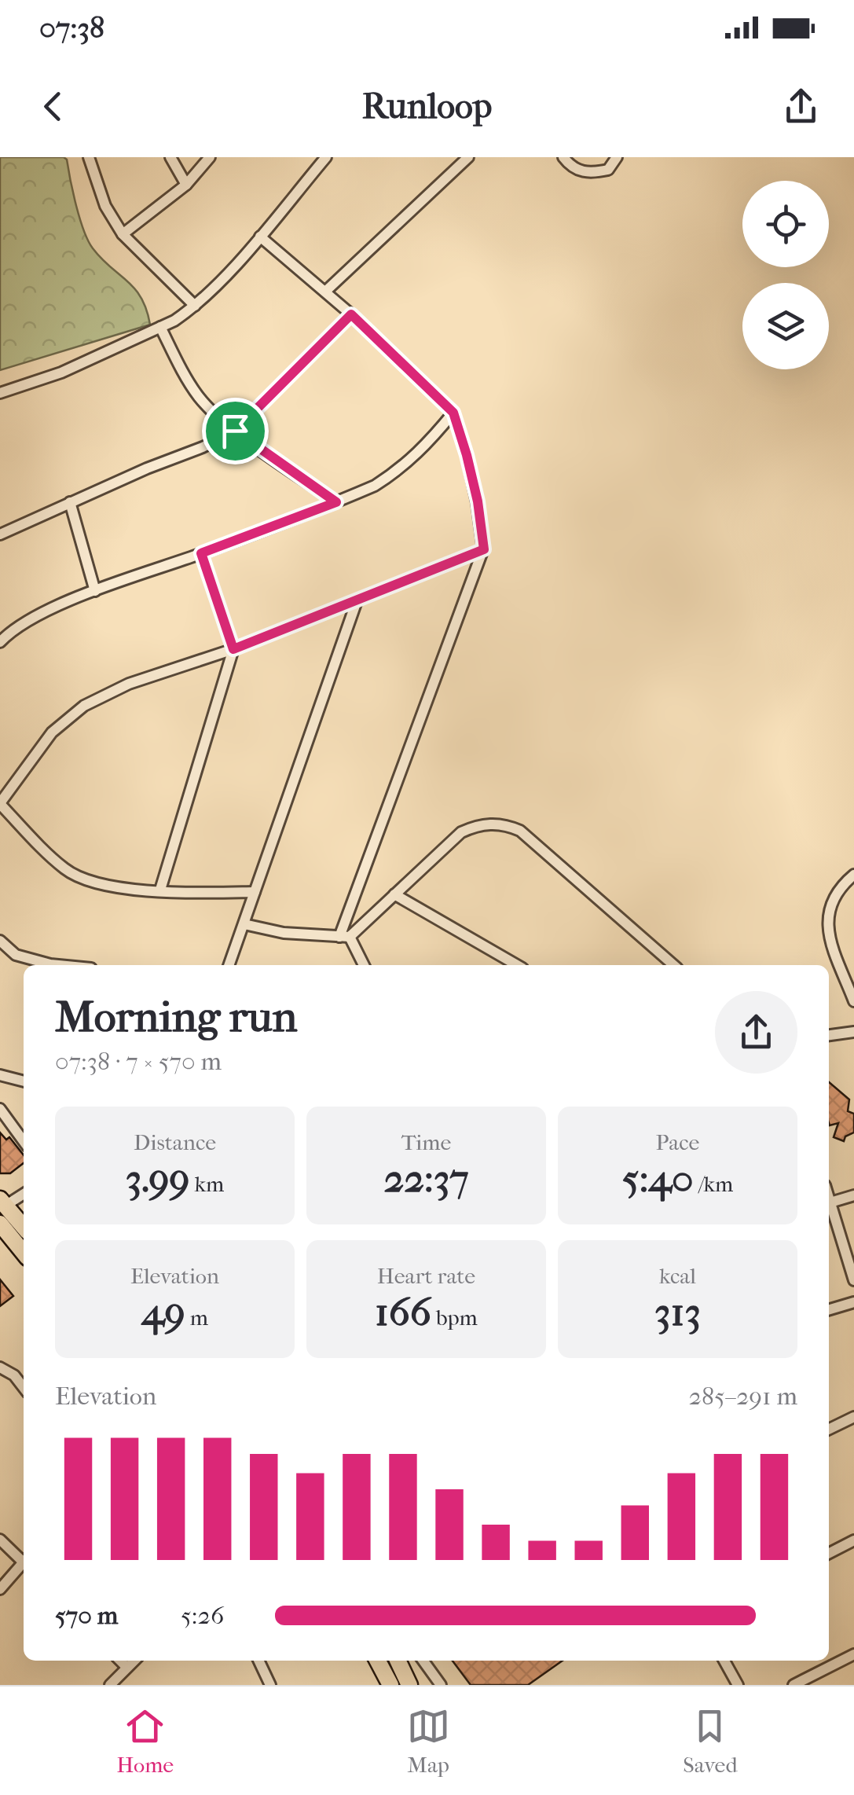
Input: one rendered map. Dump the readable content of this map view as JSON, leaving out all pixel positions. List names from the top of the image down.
{
  "page": {
    "status": "07:38",
    "header": "Runloop",
    "heading": ["Morning run", "07:38 · 7 × 570 m"],
    "stats": [
      ["Distance", "3.99 km"],
      ["Time", "22:37"],
      ["Pace", "5:40 /km"],
      ["Elevation", "49 m"],
      ["Heart rate", "166 bpm"],
      ["kcal", "313"]
    ],
    "chart": ["Elevation", "285–291 m"],
    "list": [
      {
        "name": "570 m",
        "note": "5:26"
      }
    ],
    "tabs": ["Home", "Map", "Saved"]
  }
}
